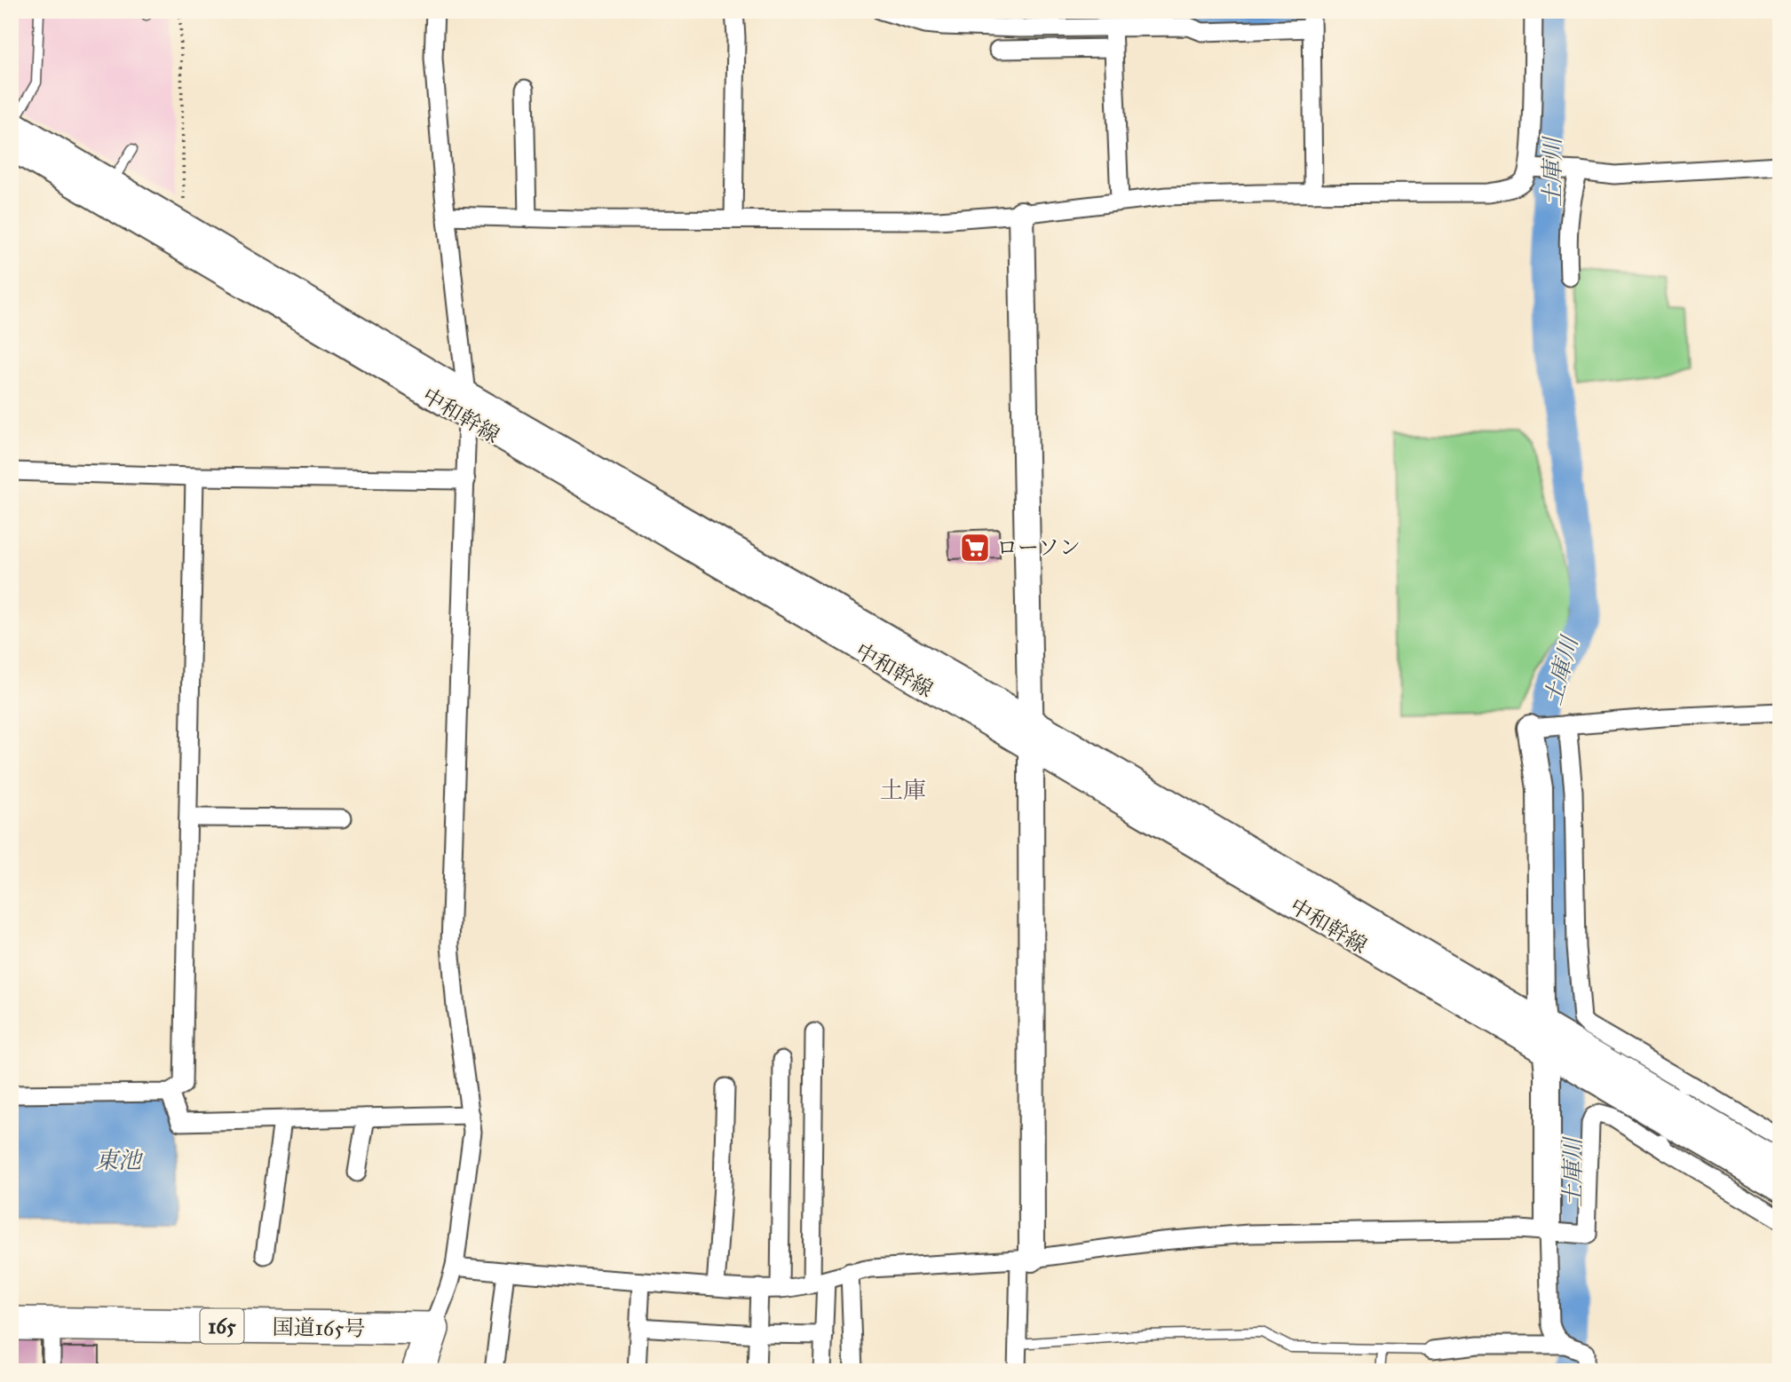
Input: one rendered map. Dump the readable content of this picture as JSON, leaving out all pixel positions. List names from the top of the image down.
{
  "streets": {
    "highway": ["165", "国道165号"],
    "main road": ["中和幹線"]
  },
  "districts": ["土庫"],
  "water": ["土庫川", "東池"],
  "places": {
    "supermarket": ["ローソン"]
  }
}
